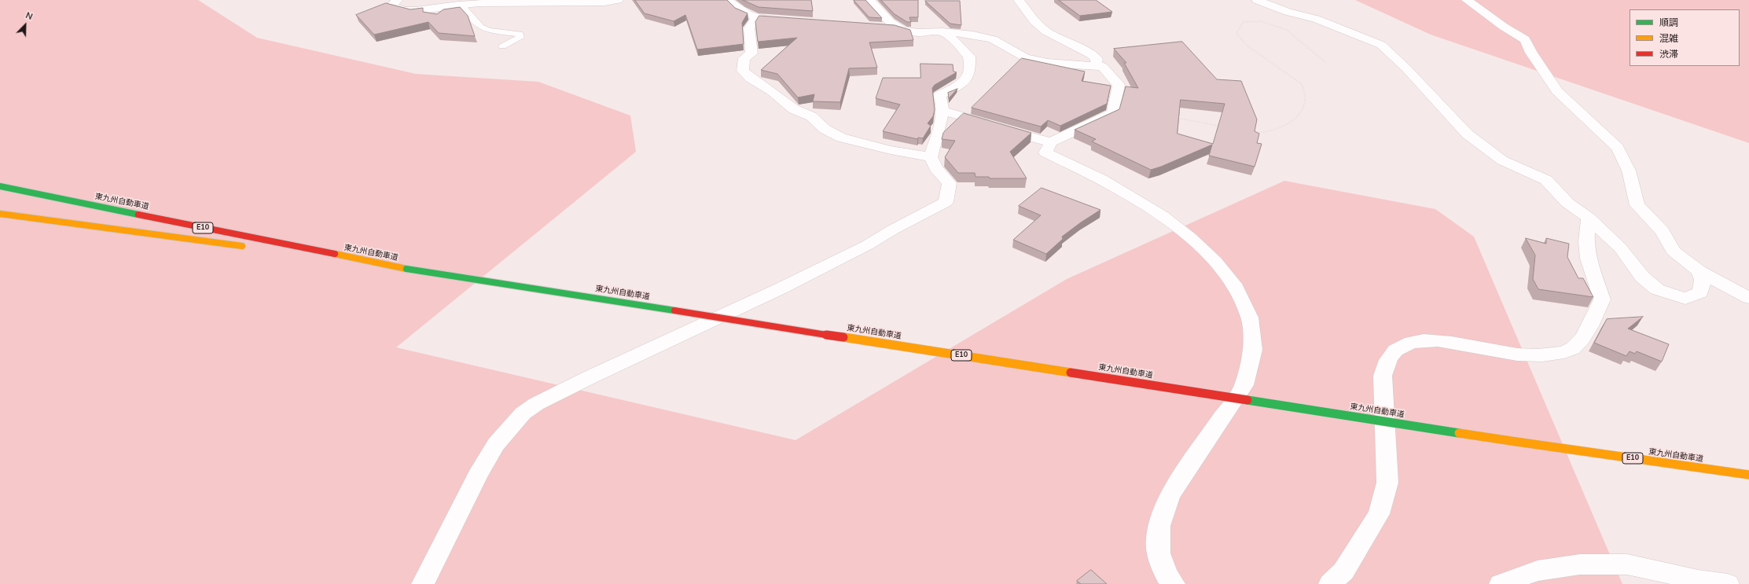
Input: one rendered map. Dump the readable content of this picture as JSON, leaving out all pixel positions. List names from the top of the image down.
{
  "streets": {
    "highway": ["東九州自動車道", "E10"]
  },
  "legend": ["順調", "混雑", "渋滞"],
  "north": "top right"
}
